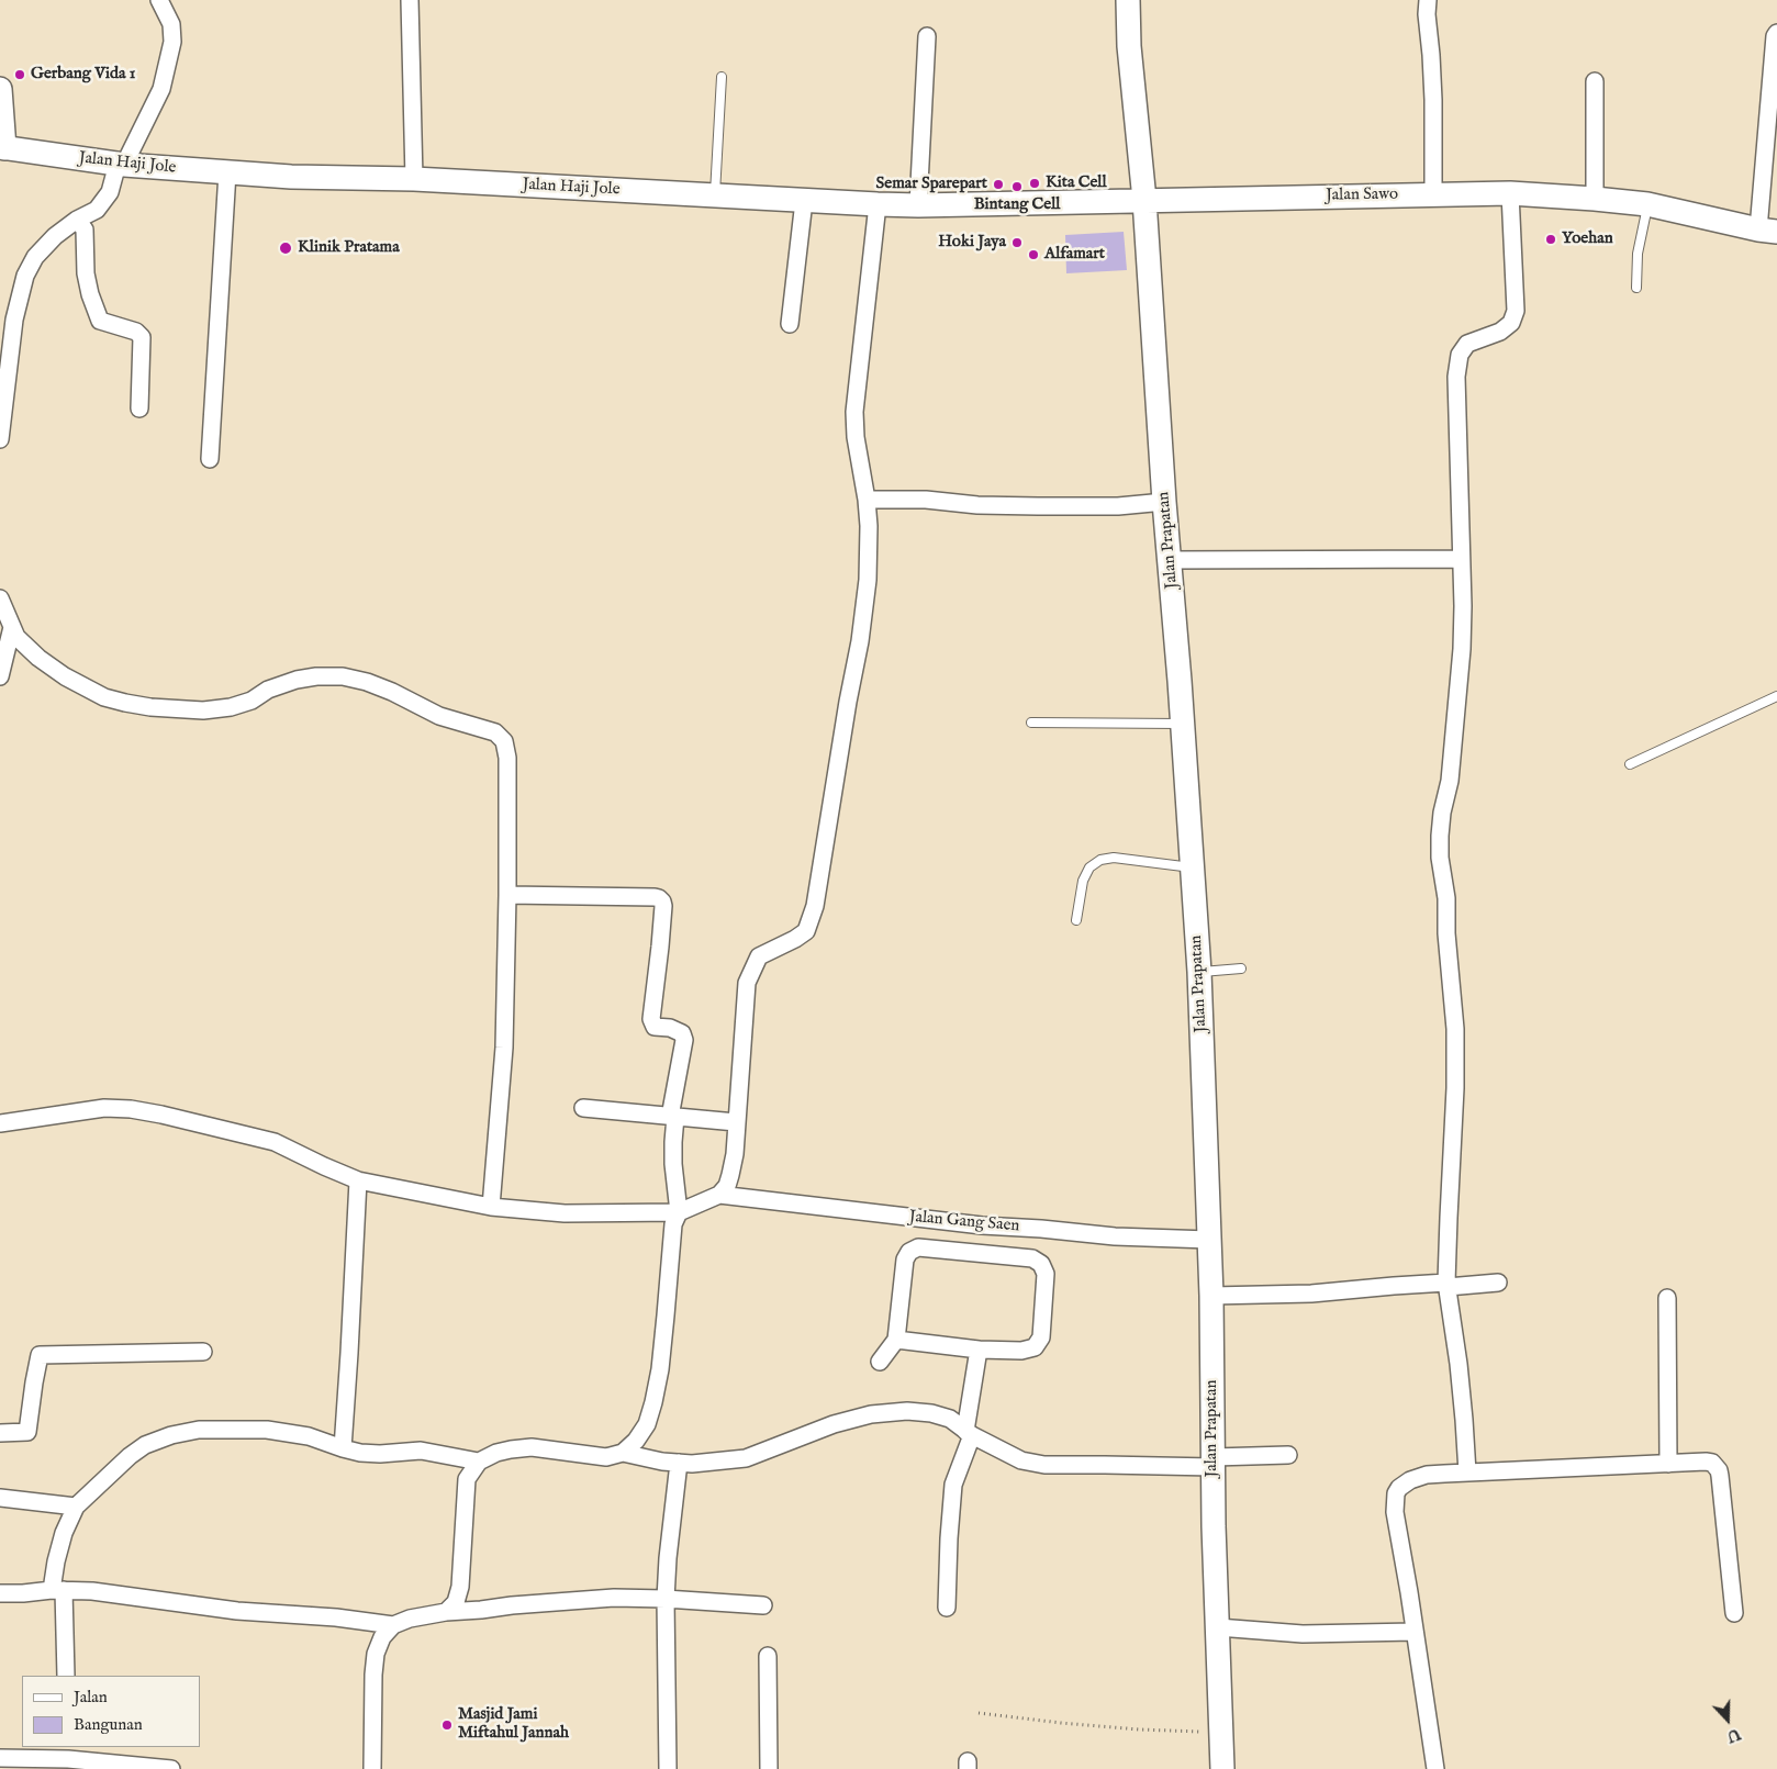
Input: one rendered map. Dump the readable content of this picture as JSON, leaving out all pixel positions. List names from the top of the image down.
{
  "streets": {
    "main road": ["Jalan Haji Jole", "Jalan Sawo", "Jalan Prapatan"],
    "street": ["Jalan Gang Saen"]
  },
  "crossings": [
    ["Jalan Haji Jole", "Jalan Sawo"],
    ["Jalan Haji Jole", "Jalan Prapatan"],
    ["Jalan Sawo", "Jalan Prapatan"],
    ["Jalan Prapatan", "Jalan Gang Saen"]
  ],
  "places": [
    "Gerbang Vida 1",
    "Kita Cell",
    "Semar Sparepart",
    "Bintang Cell",
    "Yoehan",
    "Hoki Jaya",
    "Klinik Pratama",
    "Alfamart",
    "Masjid Jami Miftahul Jannah"
  ],
  "legend": ["Jalan", "Bangunan"],
  "north": "bottom"
}
